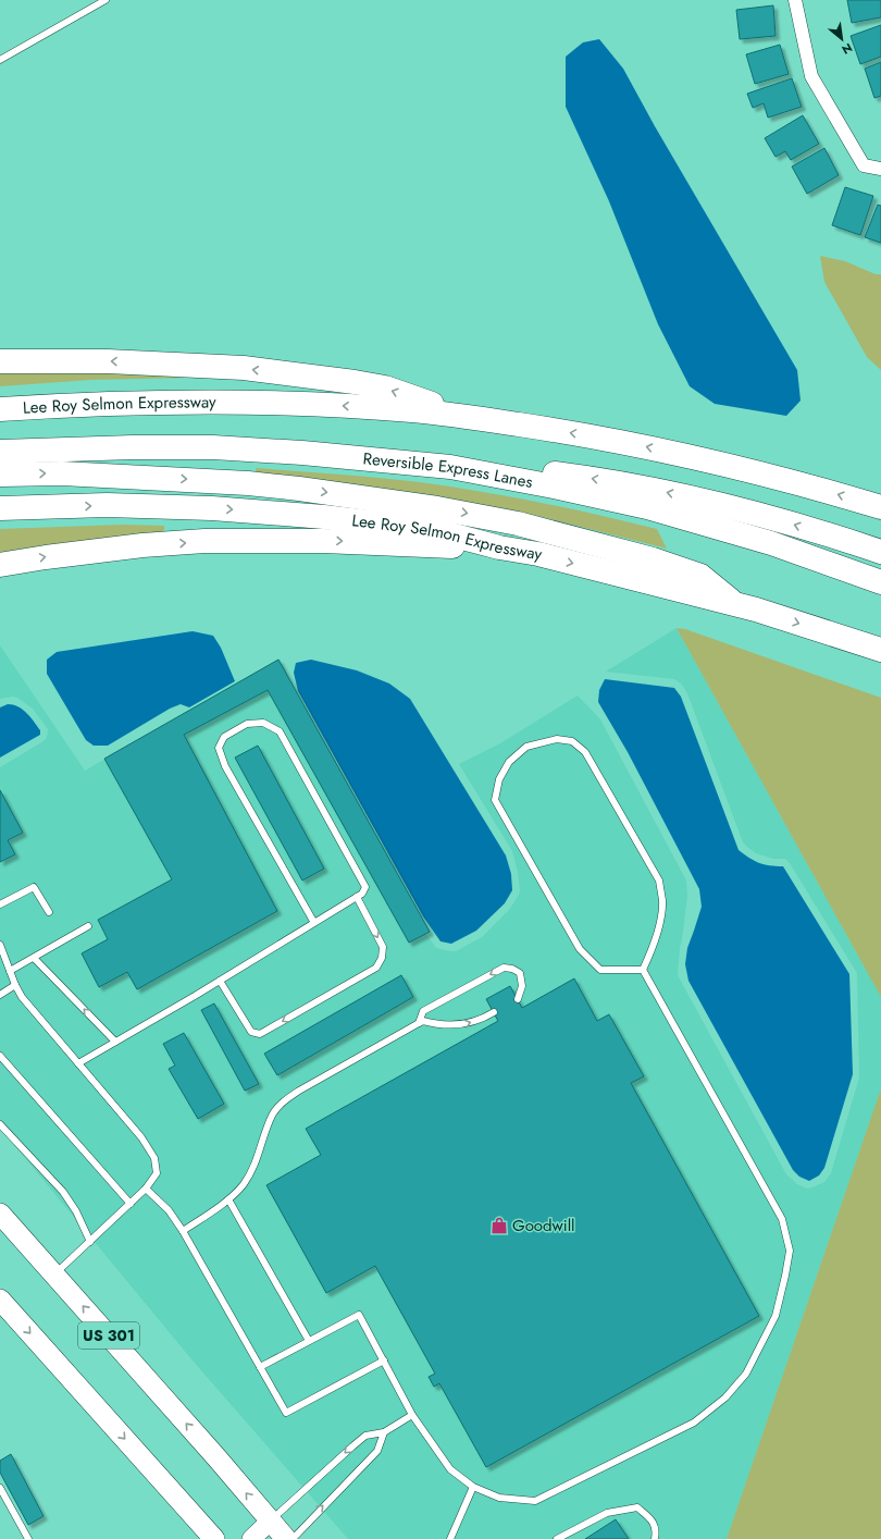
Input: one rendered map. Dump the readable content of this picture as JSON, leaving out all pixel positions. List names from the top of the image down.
{
  "streets": {
    "highway": ["Lee Roy Selmon Expressway", "Reversible Express Lanes"],
    "main road": ["US 301"]
  },
  "places": {
    "shop": ["Goodwill"]
  },
  "north": "bottom right"
}
